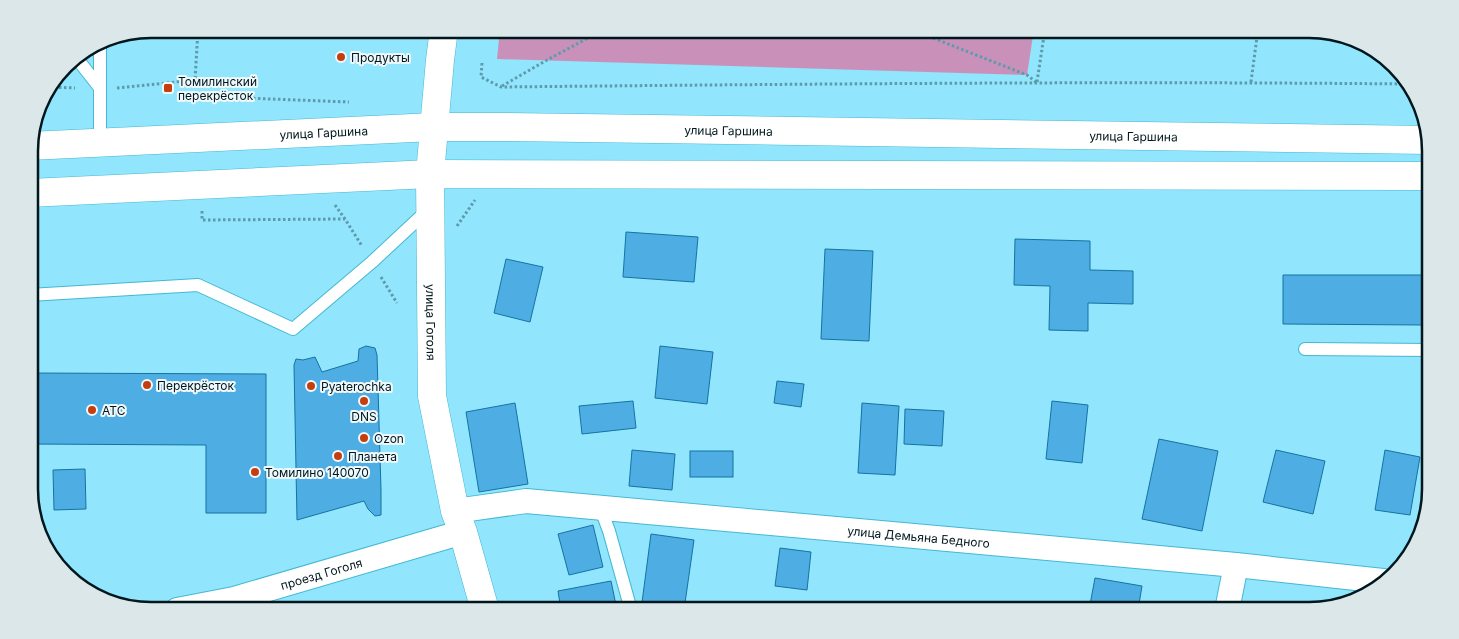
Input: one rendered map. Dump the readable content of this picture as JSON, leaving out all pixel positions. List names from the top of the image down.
{
  "streets": {
    "main road": ["улица Гаршина", "улица Гоголя"],
    "street": ["улица Демьяна Бедного", "проезд Гоголя"]
  },
  "crossings": [
    ["улица Гаршина", "улица Гоголя"],
    ["улица Гоголя", "улица Демьяна Бедного"],
    ["улица Гоголя", "проезд Гоголя"],
    ["улица Демьяна Бедного", "проезд Гоголя"]
  ],
  "places": {
    "other": [
      "Продукты",
      "Перекрёсток",
      "Pyaterochka",
      "DNS",
      "АТС",
      "Ozon",
      "Планета",
      "Томилино 140070"
    ],
    "transit": ["Томилинский перекрёсток"]
  }
}
